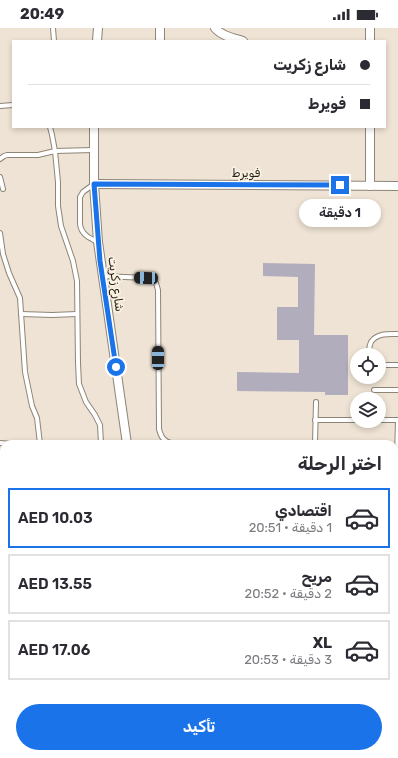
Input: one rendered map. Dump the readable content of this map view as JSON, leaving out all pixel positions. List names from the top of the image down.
{
  "streets": {
    "street": ["فويرط", "شارع زكريت"]
  },
  "crossings": [
    ["فويرط", "شارع زكريت"]
  ],
  "page": {
    "status": "20:49",
    "banner": ["شارع زكريت", "فويرط"],
    "bubble": "1 دقيقة",
    "heading": "اختر الرحلة",
    "list": [
      {
        "name": "اقتصادي",
        "note": "1 دقيقة · 20:51",
        "value": "AED 10.03"
      },
      {
        "name": "مريح",
        "note": "2 دقيقة · 20:52",
        "value": "AED 13.55"
      },
      {
        "name": "XL",
        "note": "3 دقيقة · 20:53",
        "value": "AED 17.06"
      }
    ],
    "buttons": "تأكيد"
  }
}
